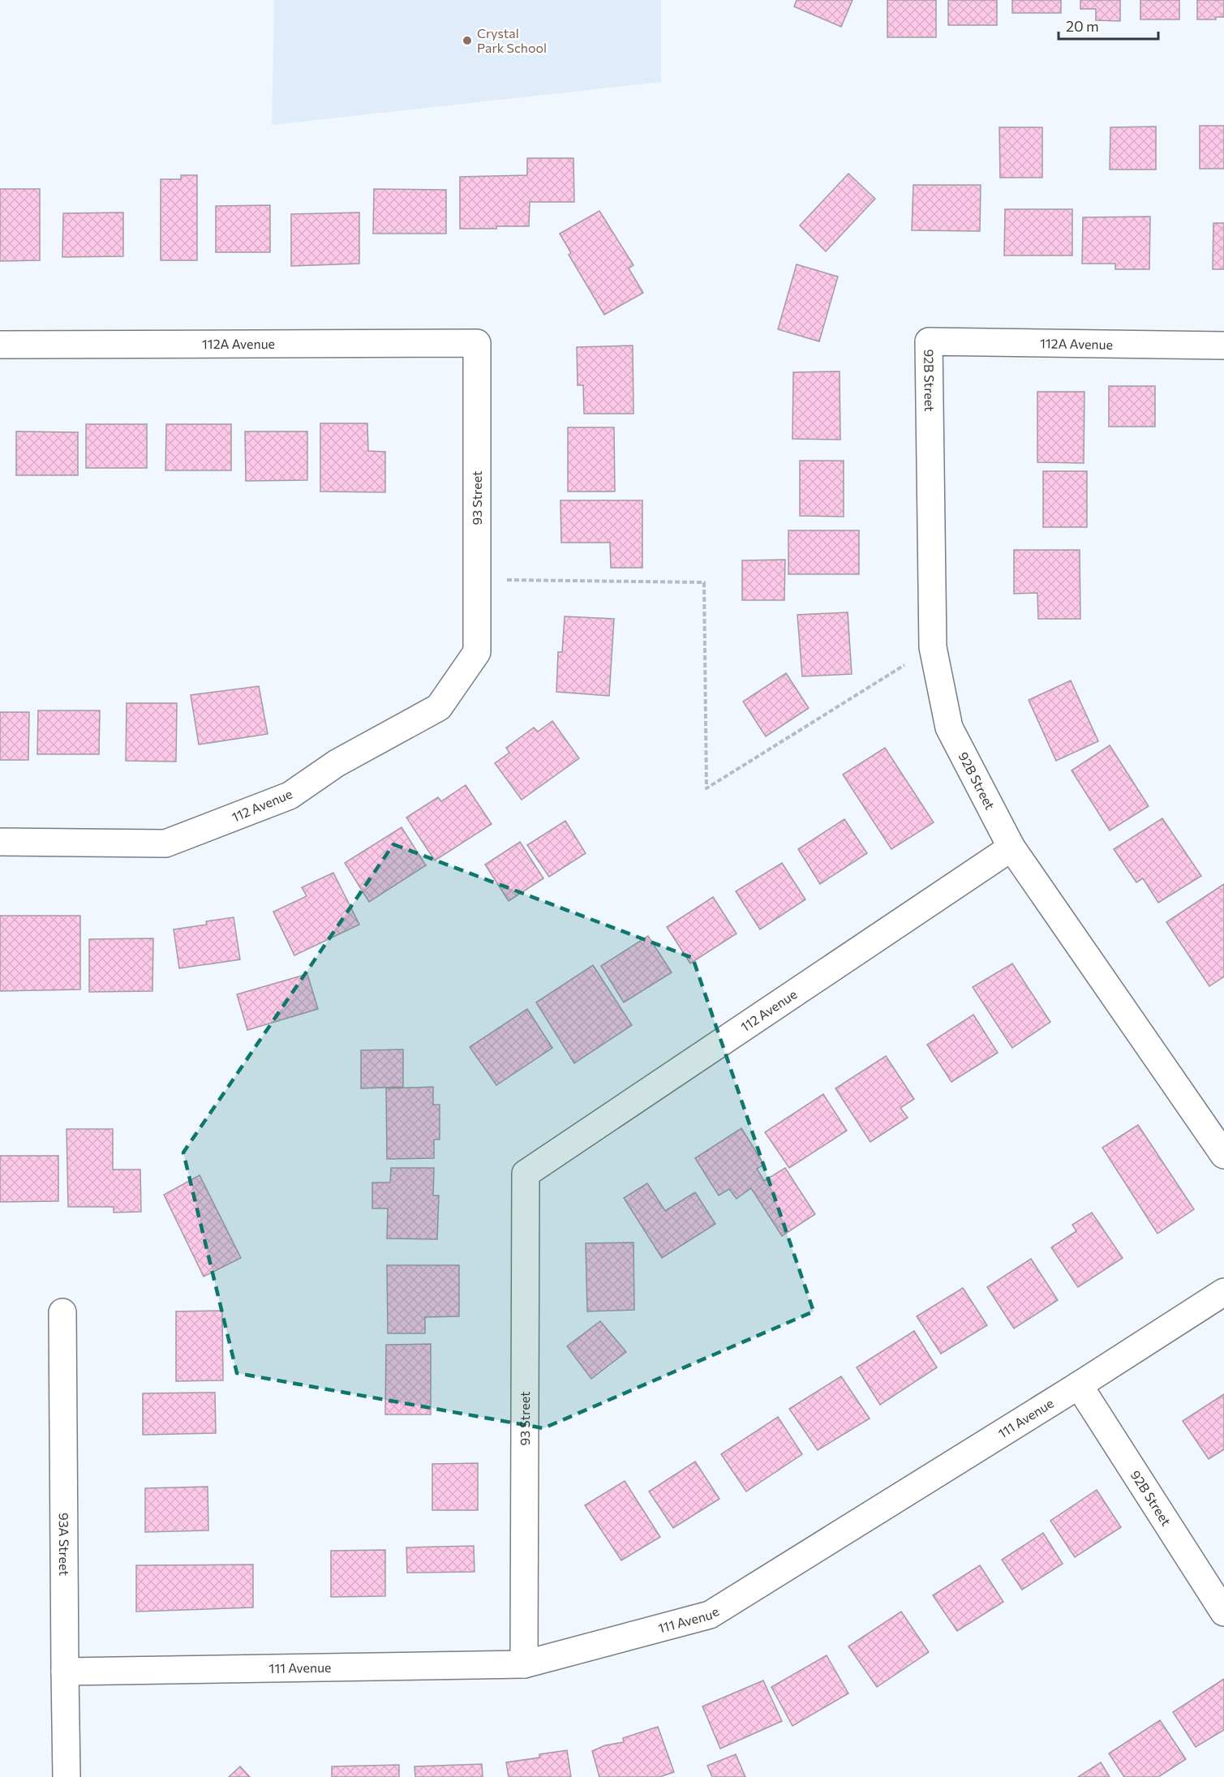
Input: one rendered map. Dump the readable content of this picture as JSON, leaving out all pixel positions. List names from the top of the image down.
{
  "streets": {
    "street": [
      "112A Avenue",
      "92B Street",
      "93 Street",
      "112 Avenue",
      "111 Avenue",
      "93A Street"
    ]
  },
  "crossings": [
    ["112A Avenue", "92B Street"],
    ["112A Avenue", "93 Street"],
    ["92B Street", "112 Avenue"],
    ["92B Street", "111 Avenue"],
    ["93 Street", "112 Avenue"],
    ["93 Street", "111 Avenue"],
    ["111 Avenue", "93A Street"]
  ],
  "places": ["Crystal Park School"],
  "scale_bar": "20 m"
}
